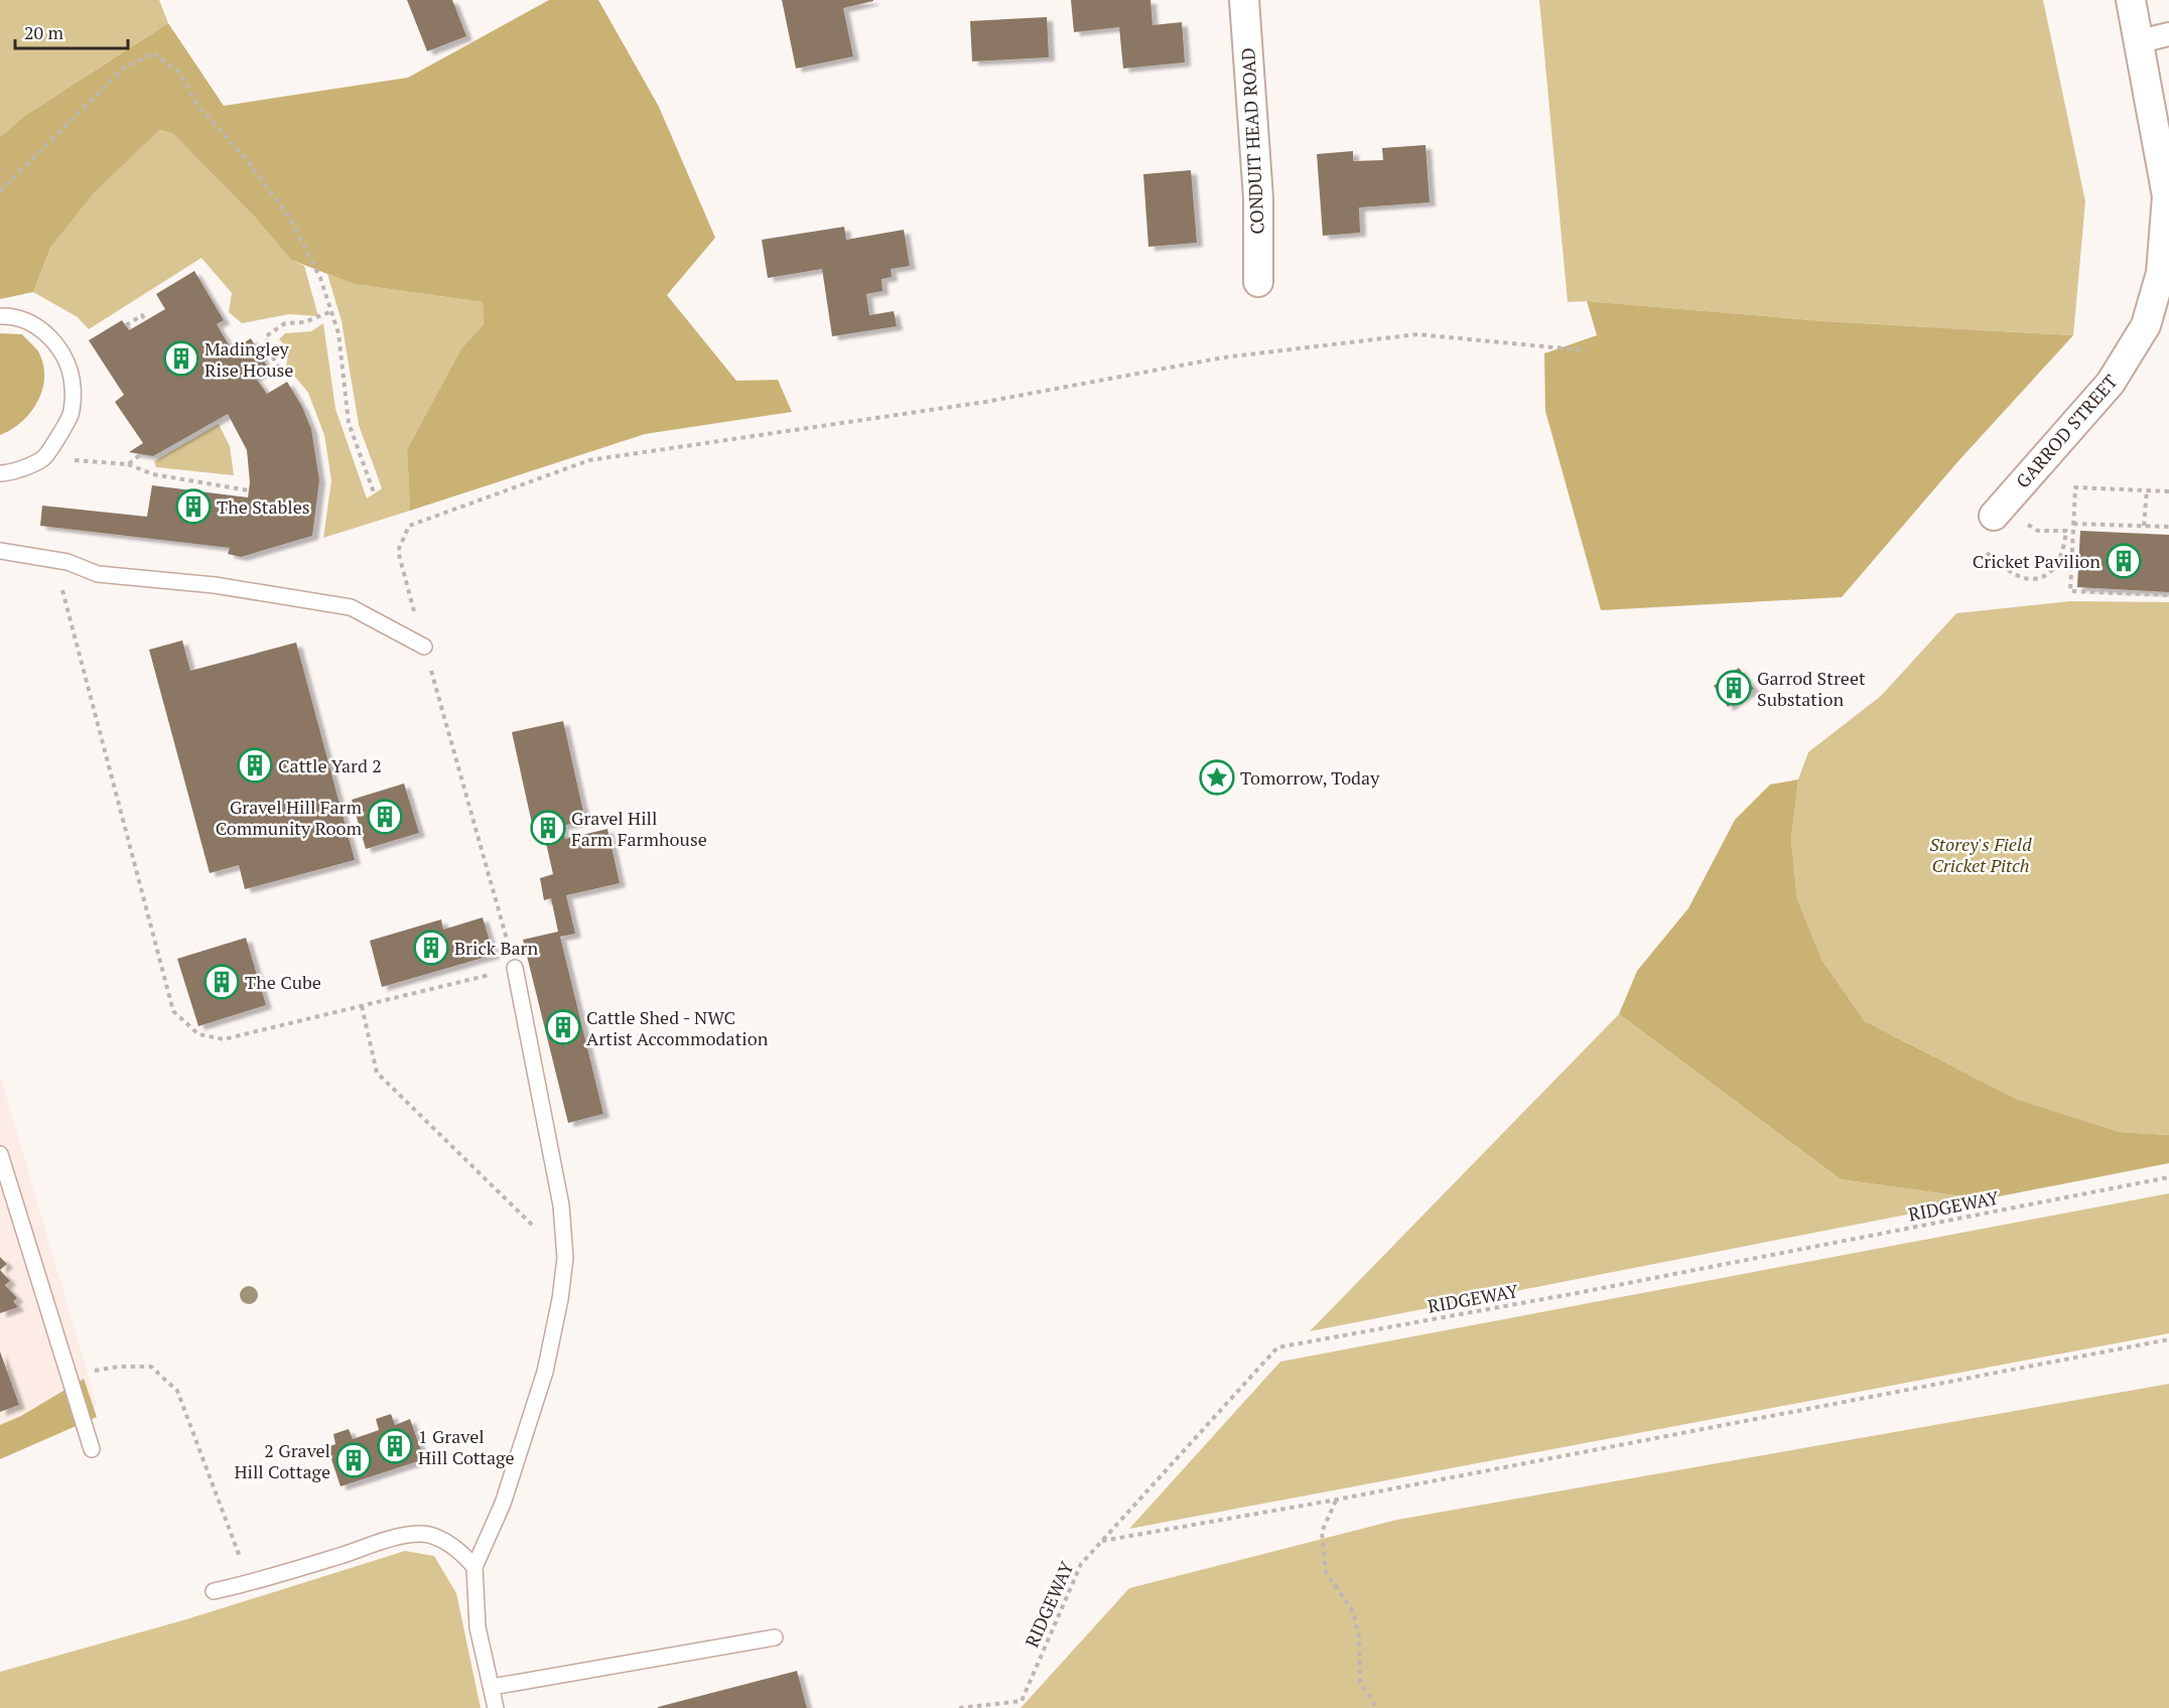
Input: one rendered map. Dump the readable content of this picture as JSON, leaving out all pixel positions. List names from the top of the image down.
{
  "streets": {
    "street": ["CONDUIT HEAD ROAD", "GARROD STREET"],
    "path": ["RIDGEWAY"]
  },
  "parks": ["Storey's Field Cricket Pitch"],
  "places": {
    "building": [
      "Madingley Rise House",
      "The Stables",
      "Cricket Pavilion",
      "Garrod Street Substation",
      "Cattle Yard 2",
      "Gravel Hill Farm Community Room",
      "Gravel Hill Farm Farmhouse",
      "Brick Barn",
      "The Cube",
      "Cattle Shed - NWC Artist Accommodation",
      "1 Gravel Hill Cottage",
      "2 Gravel Hill Cottage"
    ],
    "place": ["Tomorrow, Today"]
  },
  "scale_bar": "20 m"
}
